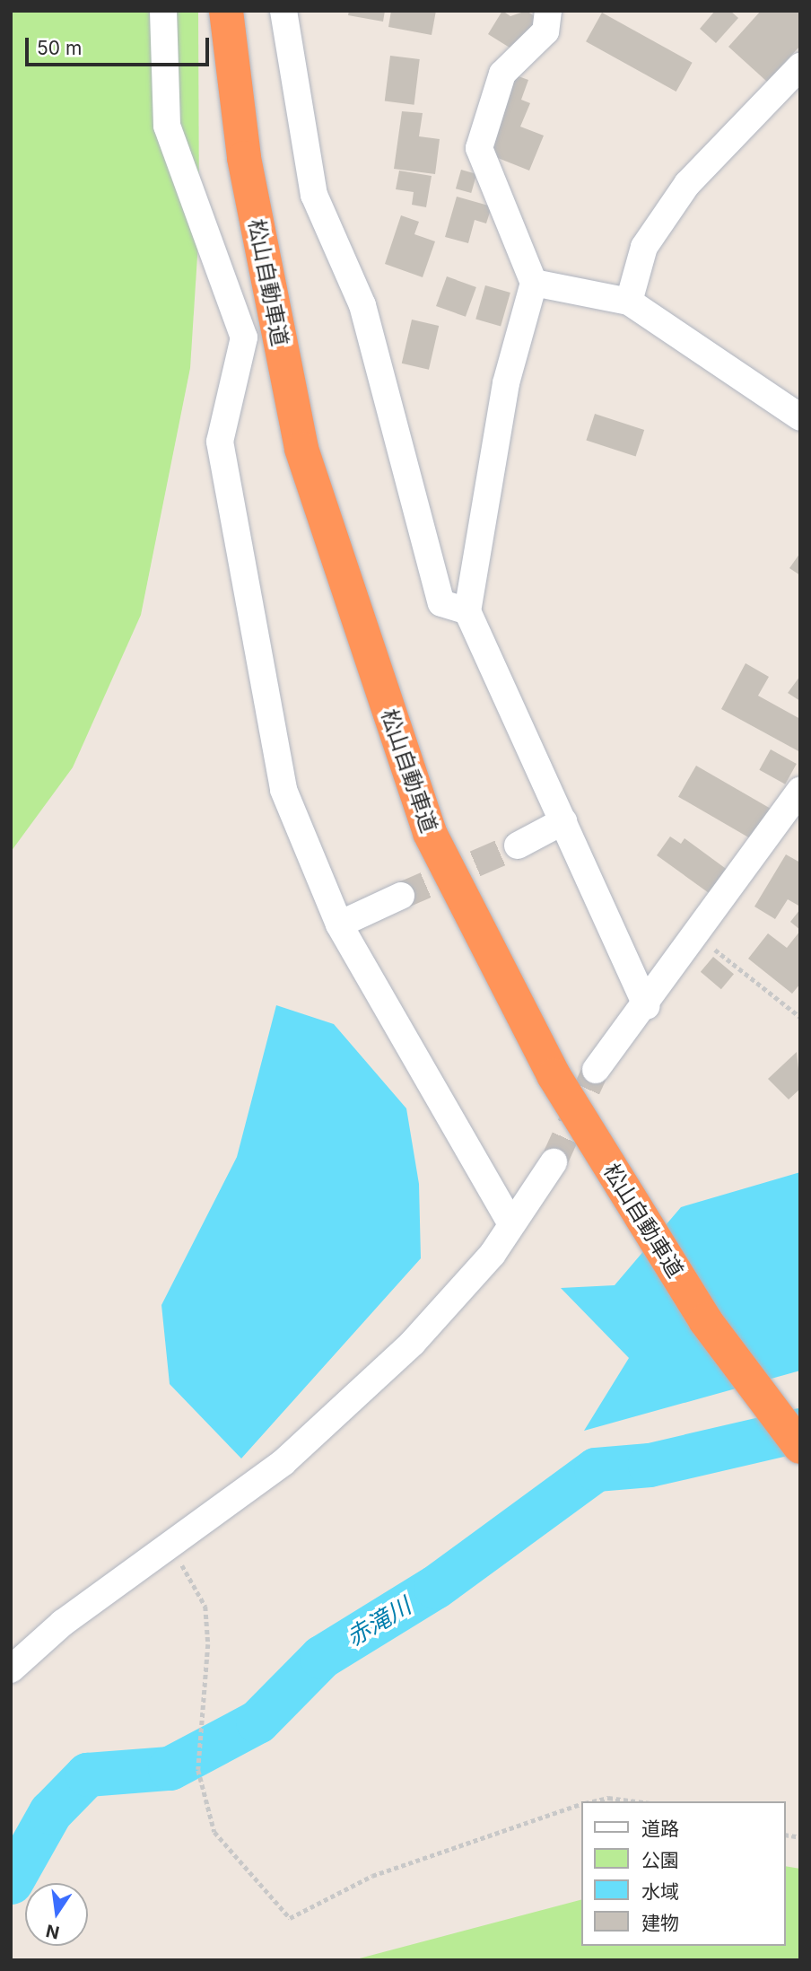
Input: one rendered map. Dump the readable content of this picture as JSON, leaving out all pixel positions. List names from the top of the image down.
{
  "streets": {
    "highway": ["松山自動車道"]
  },
  "water": ["赤滝川"],
  "legend": [
    "道路",
    "公園",
    "水域",
    "建物"
  ],
  "scale_bar": "50 m",
  "north": "bottom"
}
